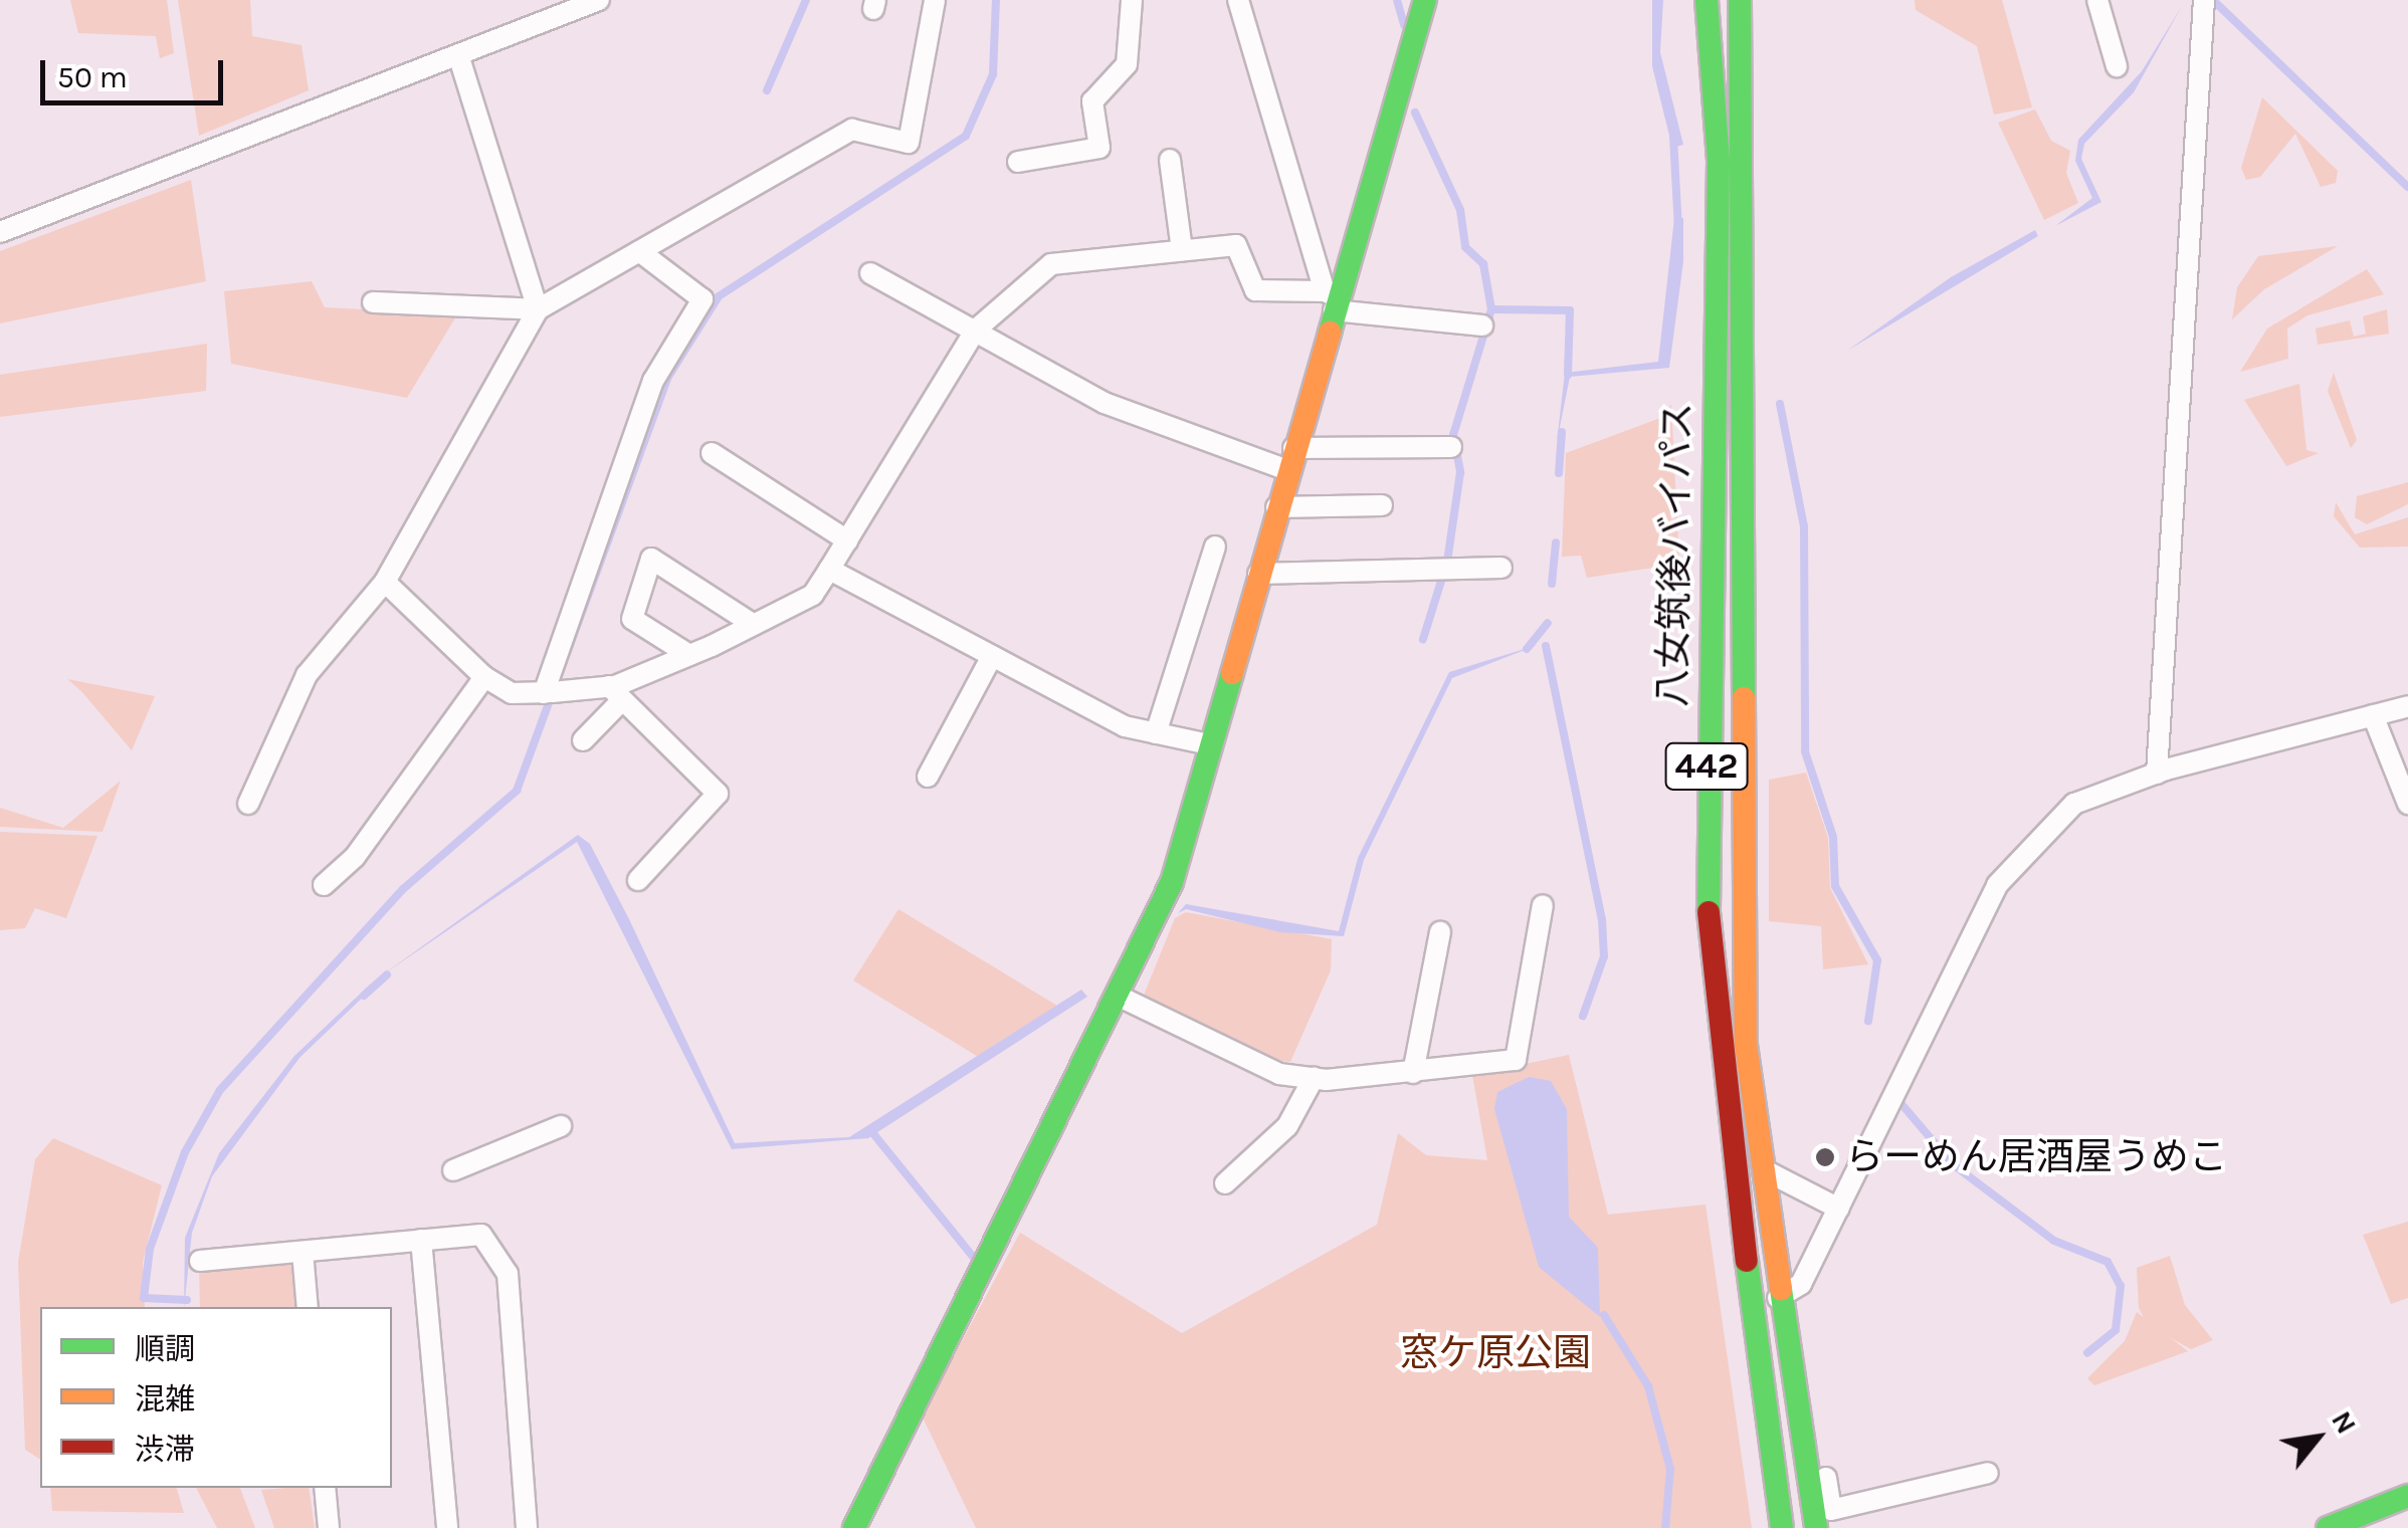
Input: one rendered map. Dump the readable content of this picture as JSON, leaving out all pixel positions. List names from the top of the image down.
{
  "streets": {
    "main road": ["八女筑後バイパス", "442"]
  },
  "parks": ["窓ケ原公園"],
  "places": ["らーめん居酒屋うめこ"],
  "legend": ["順調", "混雑", "渋滞"],
  "scale_bar": "50 m",
  "north": "top right"
}
